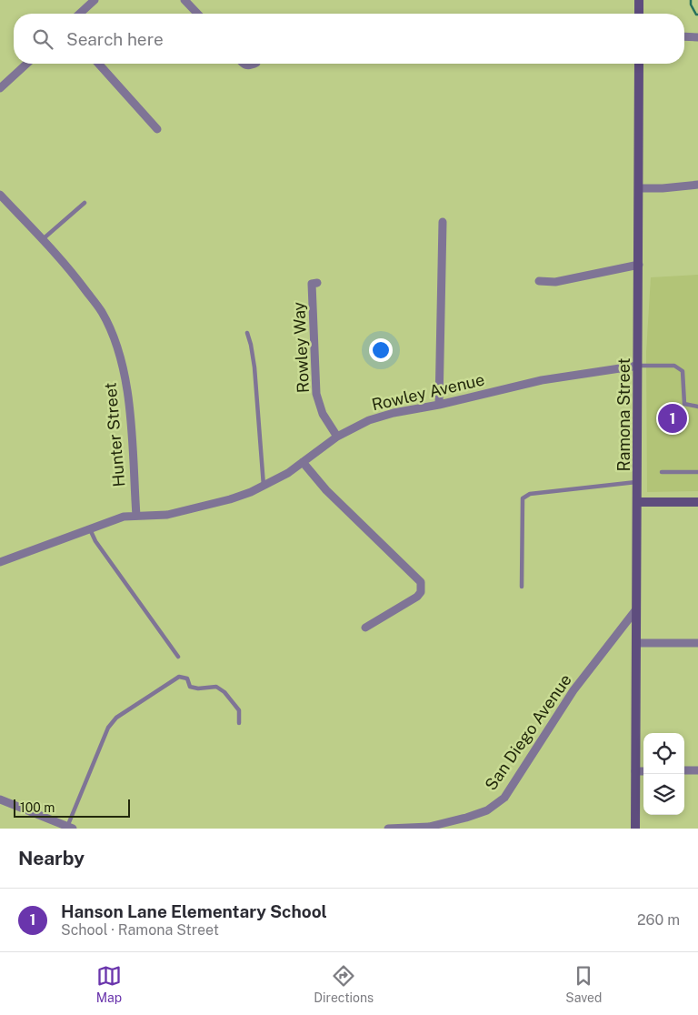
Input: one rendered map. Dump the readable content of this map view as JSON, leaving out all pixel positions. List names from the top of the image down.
{
  "streets": {
    "main road": ["Ramona Street"],
    "street": [
      "Rowley Way",
      "Rowley Avenue",
      "Hunter Street",
      "San Diego Avenue"
    ]
  },
  "crossings": [
    ["Rowley Way", "Rowley Avenue"],
    ["Rowley Avenue", "Ramona Street"],
    ["Rowley Avenue", "Hunter Street"],
    ["Ramona Street", "San Diego Avenue"]
  ],
  "scale_bar": "100 m",
  "page": {
    "search": "Search here",
    "pins": "1",
    "scale": "100 m",
    "heading": "Nearby",
    "list": [
      {
        "mark": "1",
        "name": "Hanson Lane Elementary School",
        "note": "School · Ramona Street",
        "value": "260 m"
      }
    ],
    "nav": ["Map", "Directions", "Saved"]
  }
}
